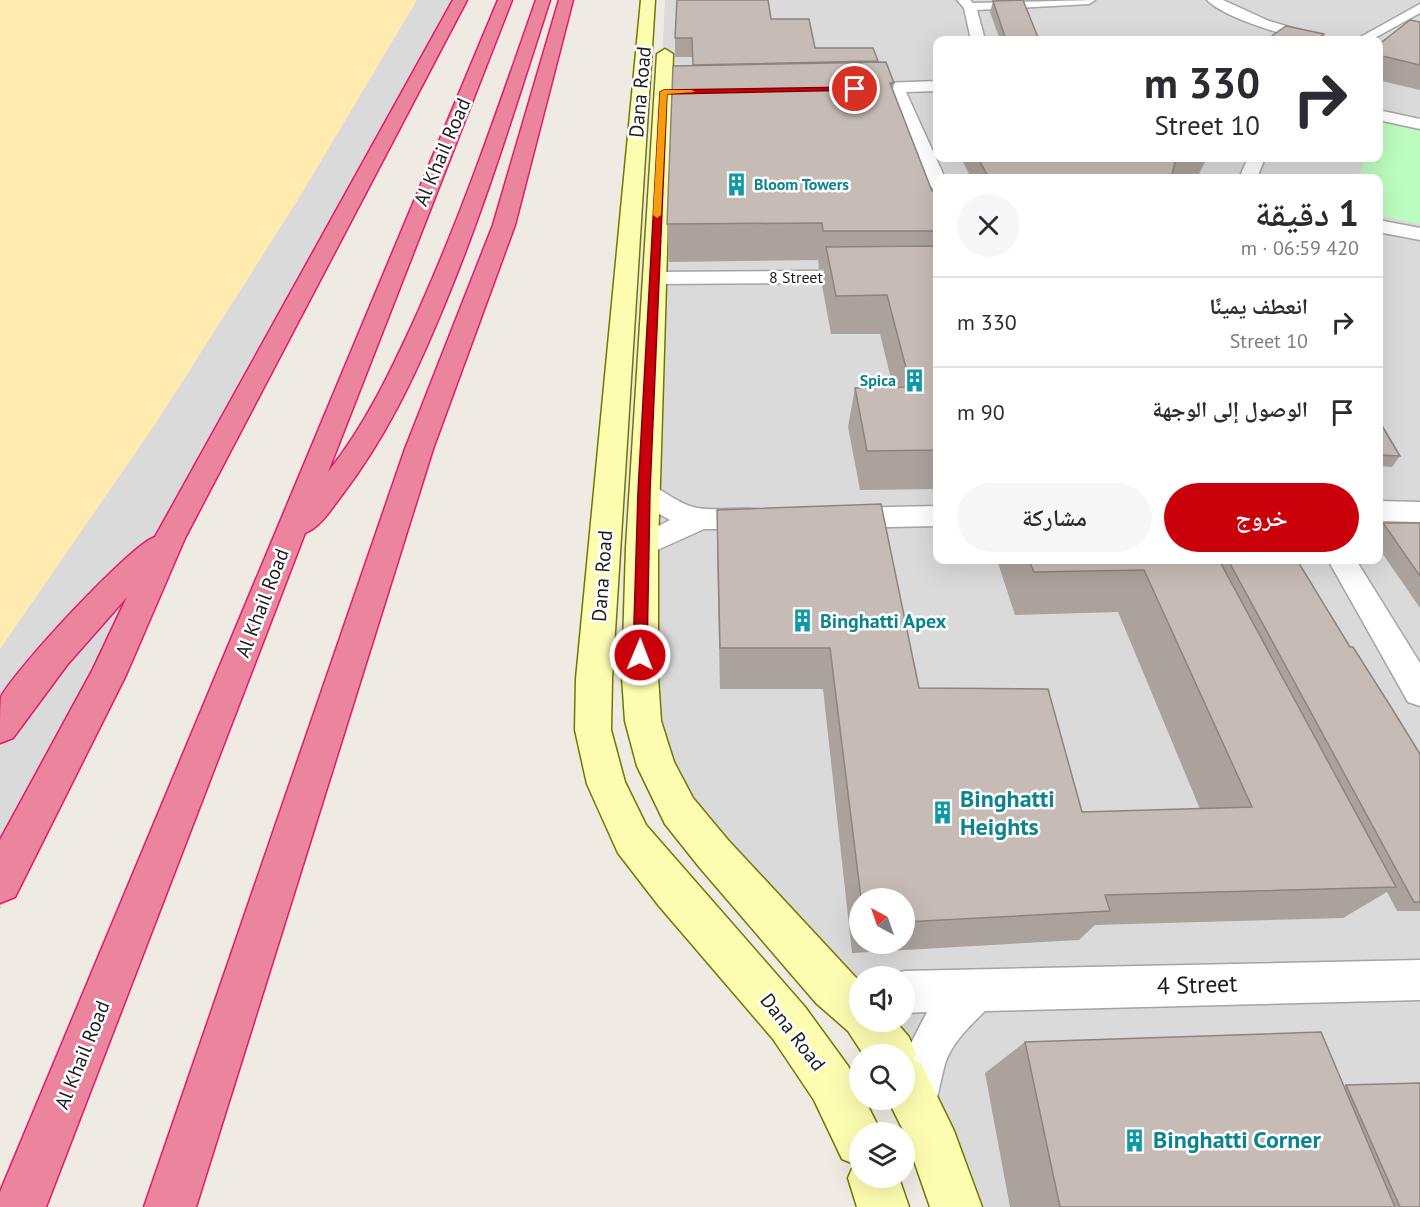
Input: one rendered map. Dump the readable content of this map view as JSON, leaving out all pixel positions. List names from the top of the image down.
{
  "streets": {
    "highway": ["Al Khail Road"],
    "street": ["Dana Road", "8 Street", "4 Street"]
  },
  "crossings": [
    ["Dana Road", "8 Street"]
  ],
  "places": {
    "building": [
      "Bloom Towers",
      "Spica",
      "Binghatti Apex",
      "Binghatti Heights",
      "Binghatti Corner"
    ]
  },
  "north": "top left",
  "page": {
    "turn": ["330 m", "10 Street"],
    "heading": ["1 دقيقة", "420 m · 06:59"],
    "list": [
      {
        "name": "انعطف يمينًا",
        "note": "10 Street",
        "value": "330 m"
      },
      {
        "name": "الوصول إلى الوجهة",
        "value": "90 m"
      }
    ],
    "buttons": ["خروج", "مشاركة"]
  }
}
